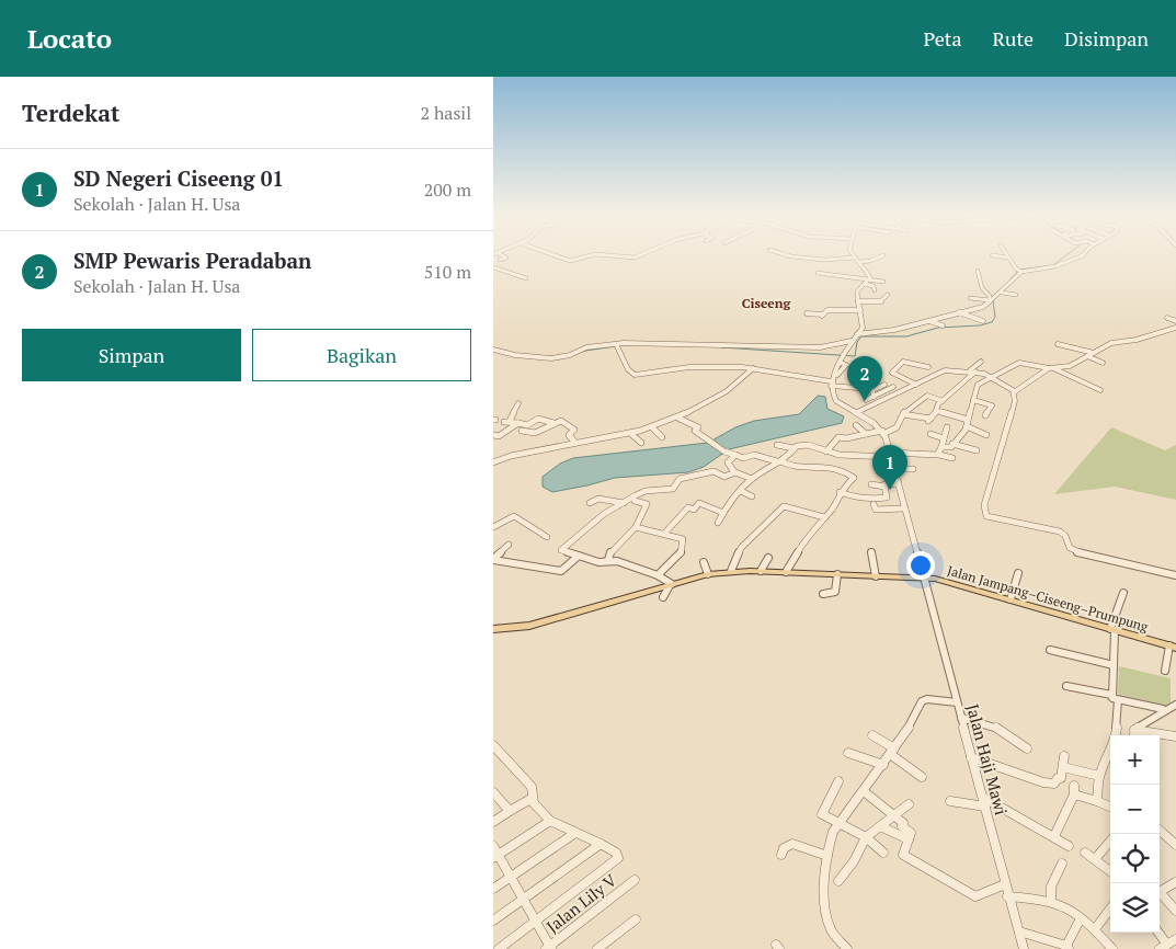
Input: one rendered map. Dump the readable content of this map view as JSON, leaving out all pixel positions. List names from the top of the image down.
{
  "streets": {
    "main road": ["Jalan Jampang–Ciseeng–Prumpung"],
    "street": ["Jalan Haji Mawi", "Jalan Lily V"]
  },
  "crossings": [
    ["Jalan Jampang–Ciseeng–Prumpung", "Jalan Haji Mawi"]
  ],
  "districts": ["Ciseeng"],
  "page": {
    "header": "Locato",
    "nav": ["Peta", "Rute", "Disimpan"],
    "heading": ["Terdekat", "2 hasil"],
    "list": [
      {
        "mark": "1",
        "name": "SD Negeri Ciseeng 01",
        "note": "Sekolah · Jalan H. Usa",
        "value": "200 m"
      },
      {
        "mark": "2",
        "name": "SMP Pewaris Peradaban",
        "note": "Sekolah · Jalan H. Usa",
        "value": "510 m"
      }
    ],
    "buttons": ["Simpan", "Bagikan"],
    "pins": ["2", "1"],
    "map_buttons": ["+", "−"]
  }
}
